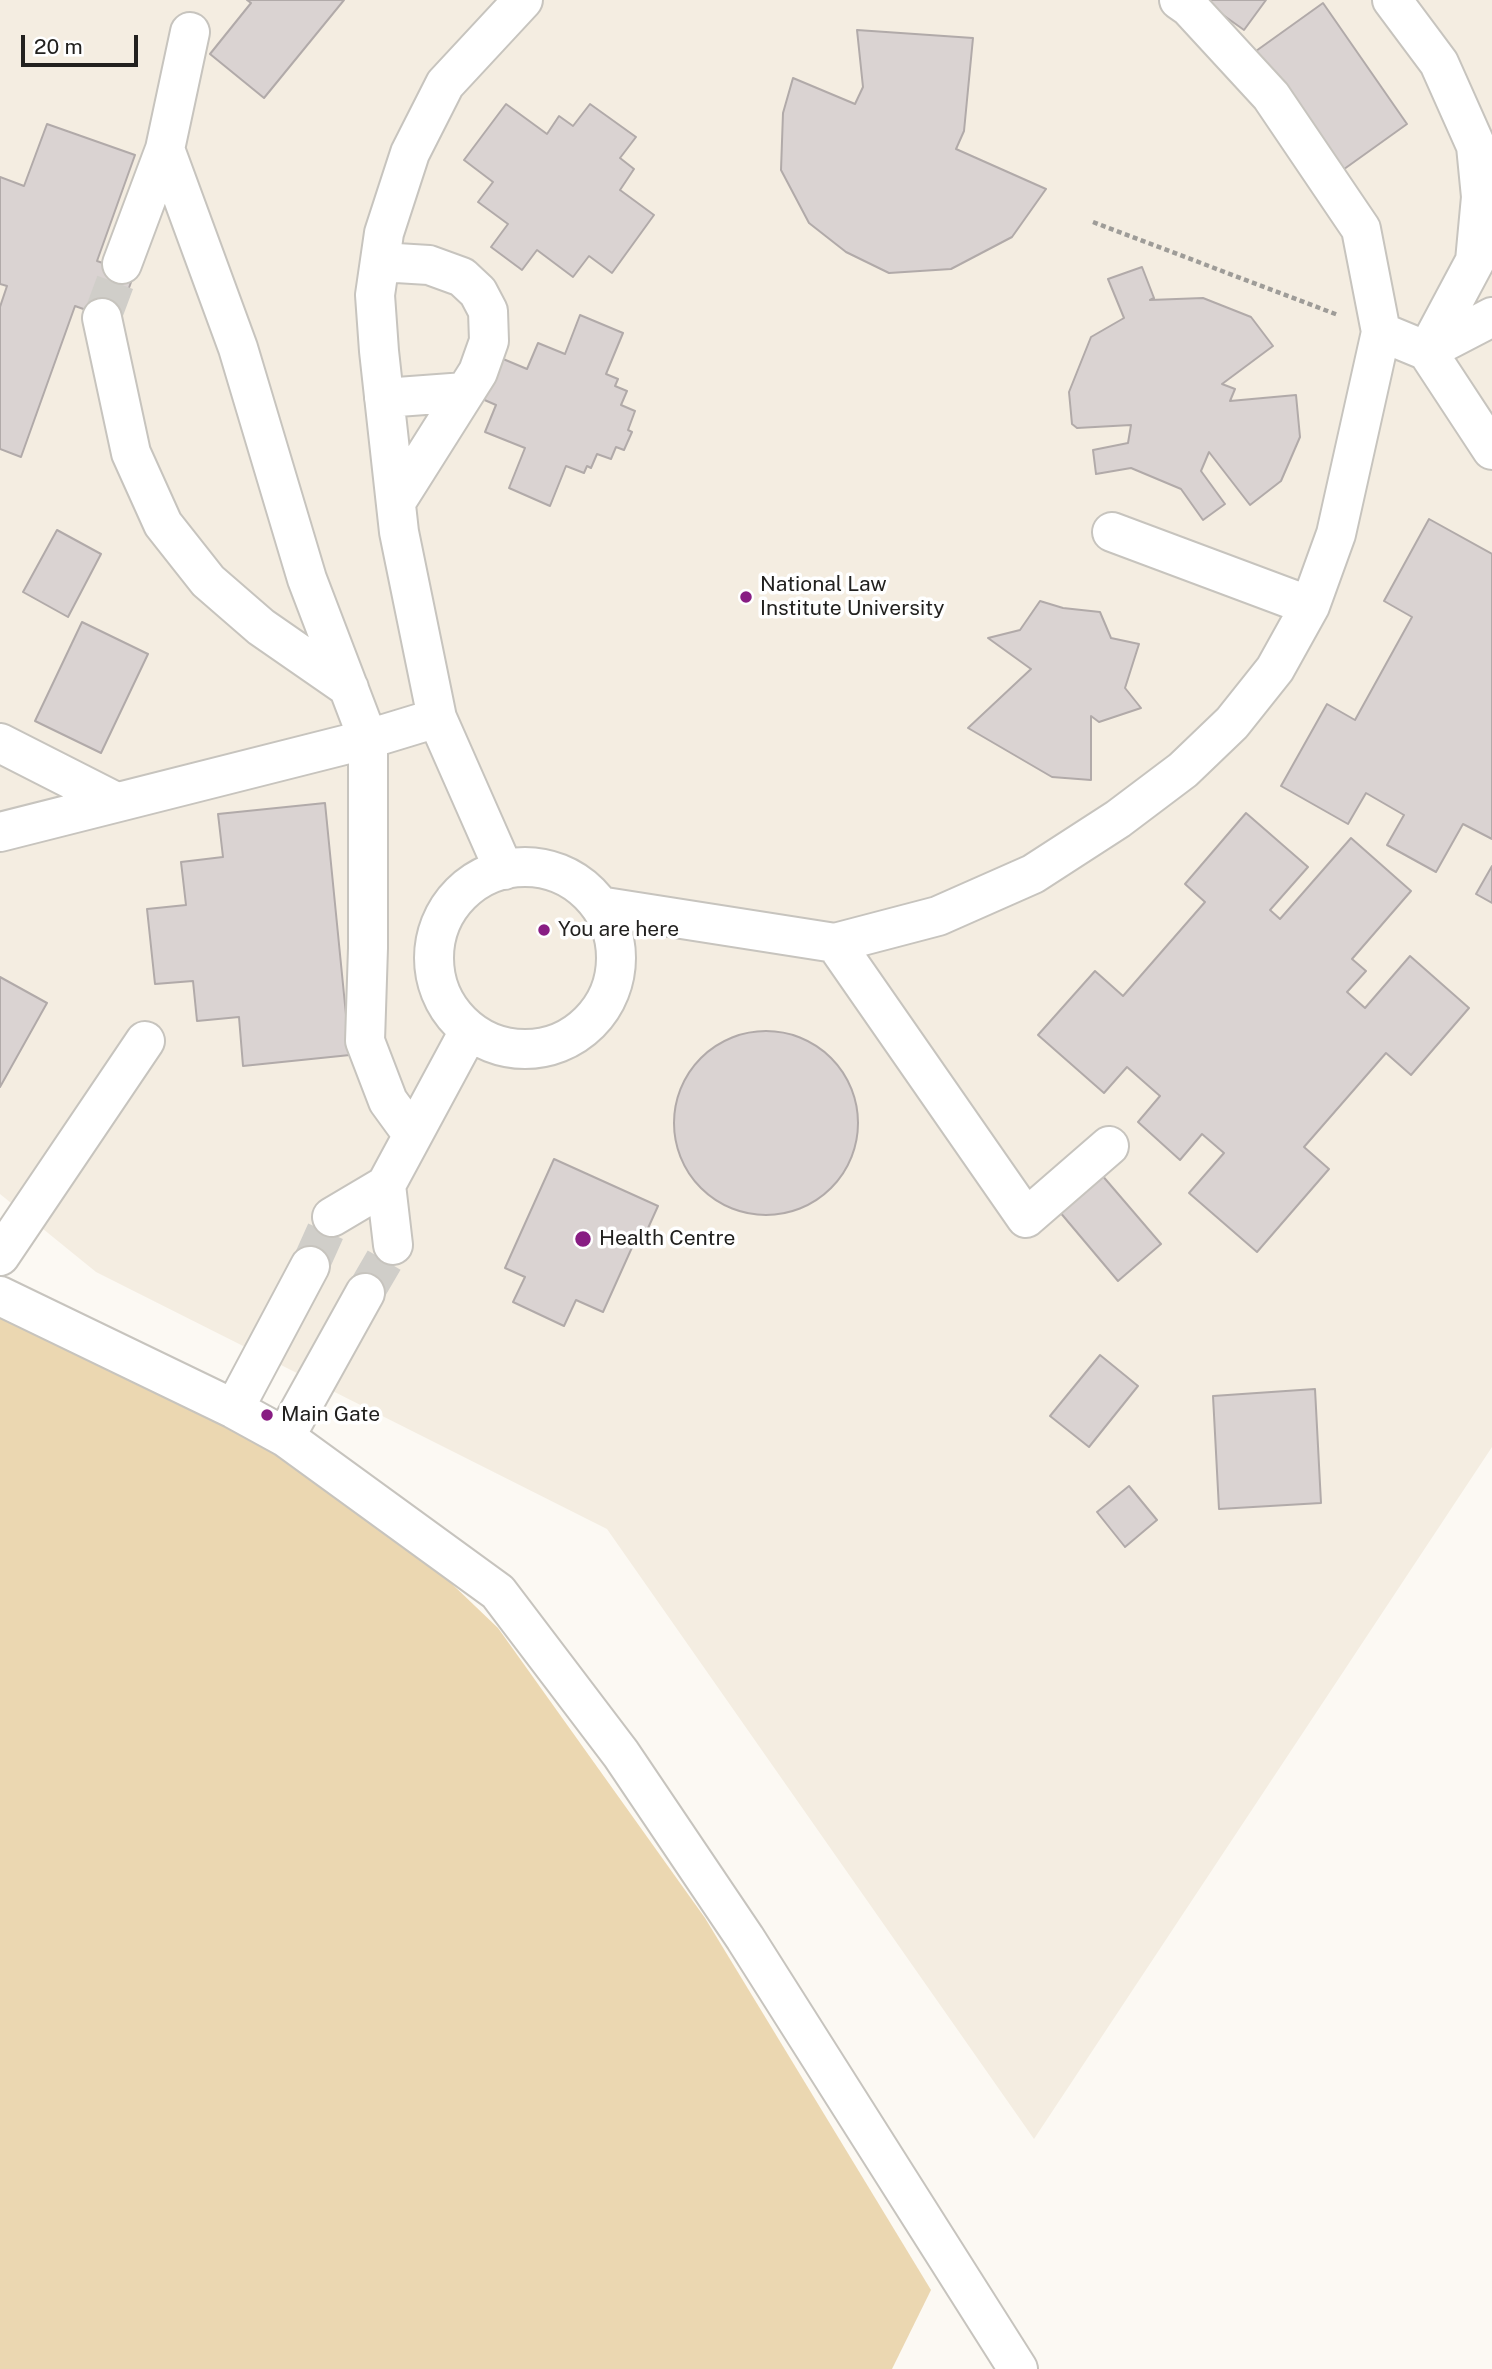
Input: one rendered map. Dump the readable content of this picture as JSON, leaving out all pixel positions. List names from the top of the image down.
{
  "places": [
    "National Law Institute University",
    "You are here",
    "Health Centre",
    "Main Gate"
  ],
  "scale_bar": "20 m"
}
